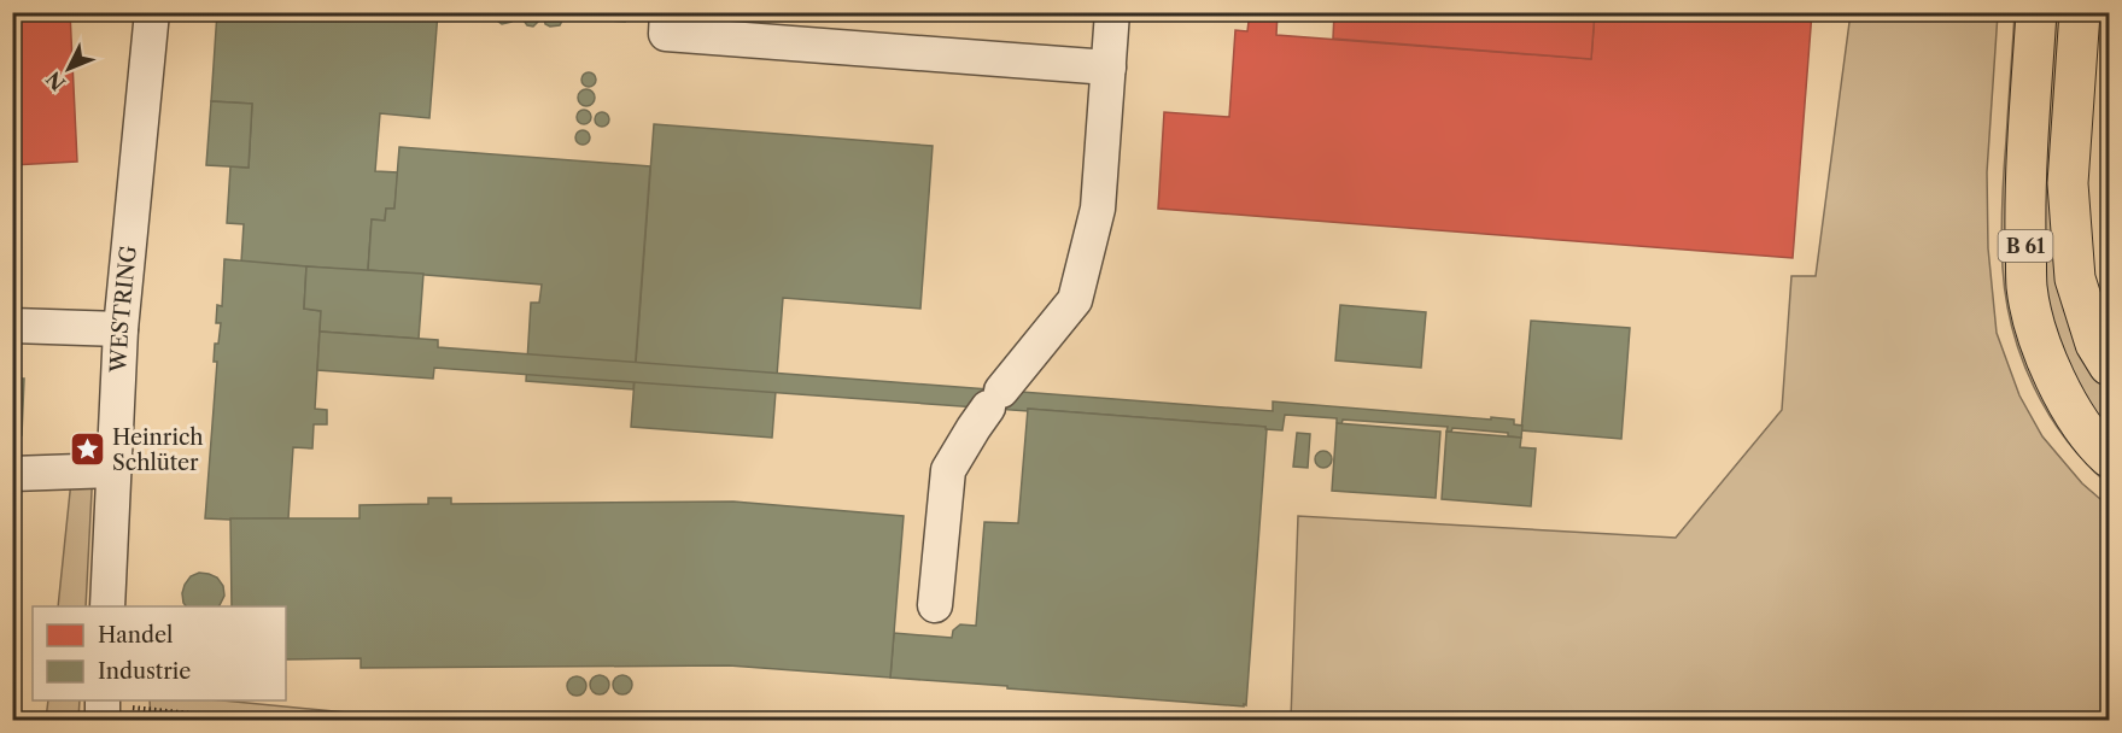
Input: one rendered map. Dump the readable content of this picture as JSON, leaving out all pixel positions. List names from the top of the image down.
{
  "streets": {
    "highway": ["B 61"],
    "street": ["WESTRING"]
  },
  "places": {
    "place": ["Heinrich Schlüter"]
  },
  "legend": ["Handel", "Industrie"],
  "north": "bottom left"
}
